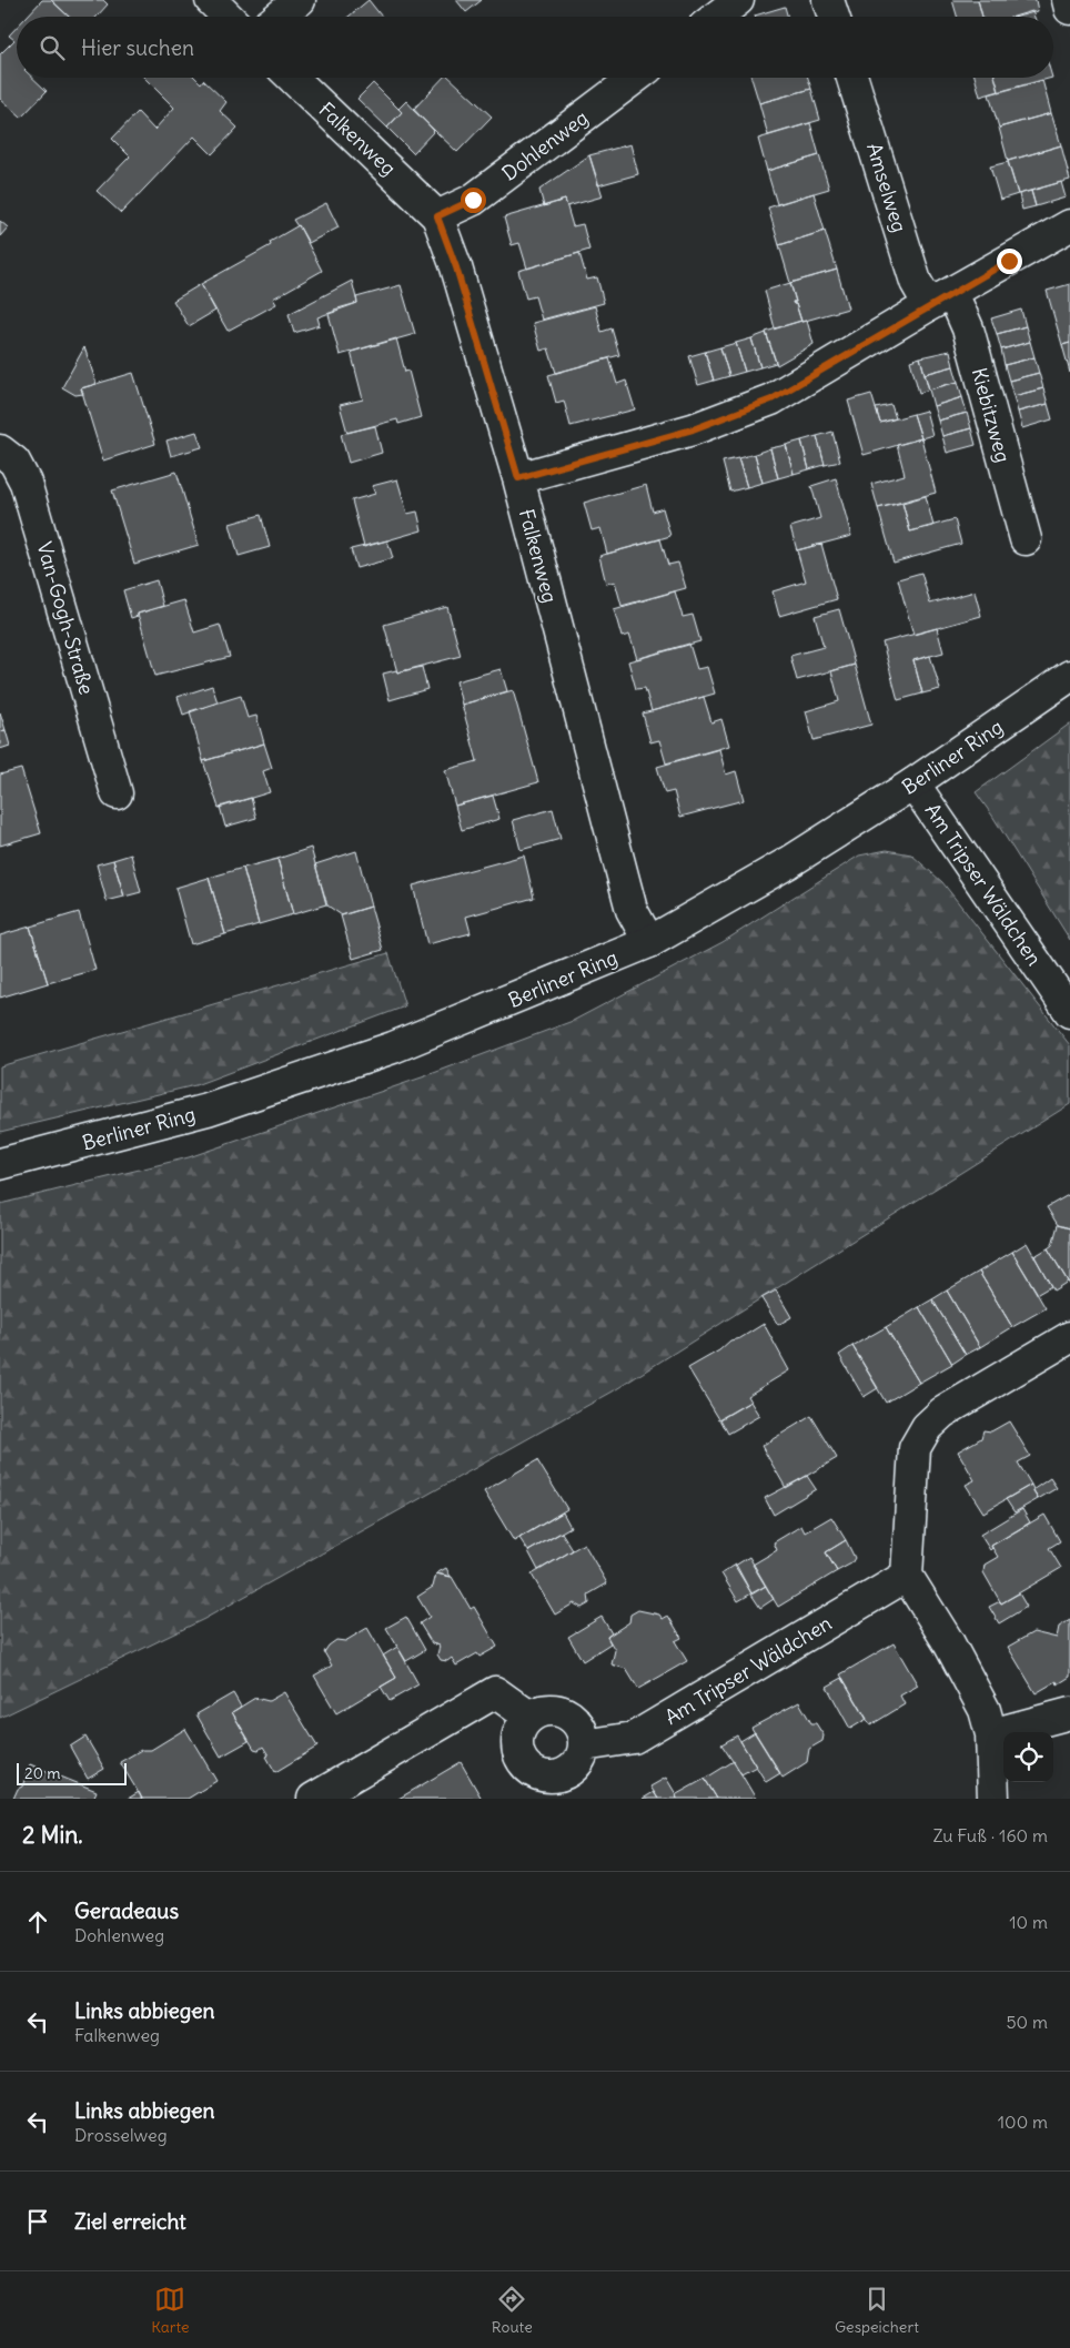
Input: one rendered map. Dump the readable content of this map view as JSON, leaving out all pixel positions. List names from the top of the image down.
{
  "streets": {
    "street": [
      "Falkenweg",
      "Dohlenweg",
      "Amselweg",
      "Kiebitzweg",
      "Van-Gogh-Straße",
      "Berliner Ring",
      "Am Tripser Wäldchen"
    ]
  },
  "crossings": [
    ["Falkenweg", "Dohlenweg"],
    ["Falkenweg", "Berliner Ring"],
    ["Amselweg", "Kiebitzweg"],
    ["Berliner Ring", "Am Tripser Wäldchen"]
  ],
  "scale_bar": "20 m",
  "page": {
    "search": "Hier suchen",
    "scale": "20 m",
    "heading": ["2 Min.", "Zu Fuß · 160 m"],
    "list": [
      ["Geradeaus", "Dohlenweg", "10 m"],
      ["Links abbiegen", "Falkenweg", "50 m"],
      ["Links abbiegen", "Drosselweg", "100 m"],
      "Ziel erreicht"
    ],
    "nav": ["Karte", "Route", "Gespeichert"]
  }
}
